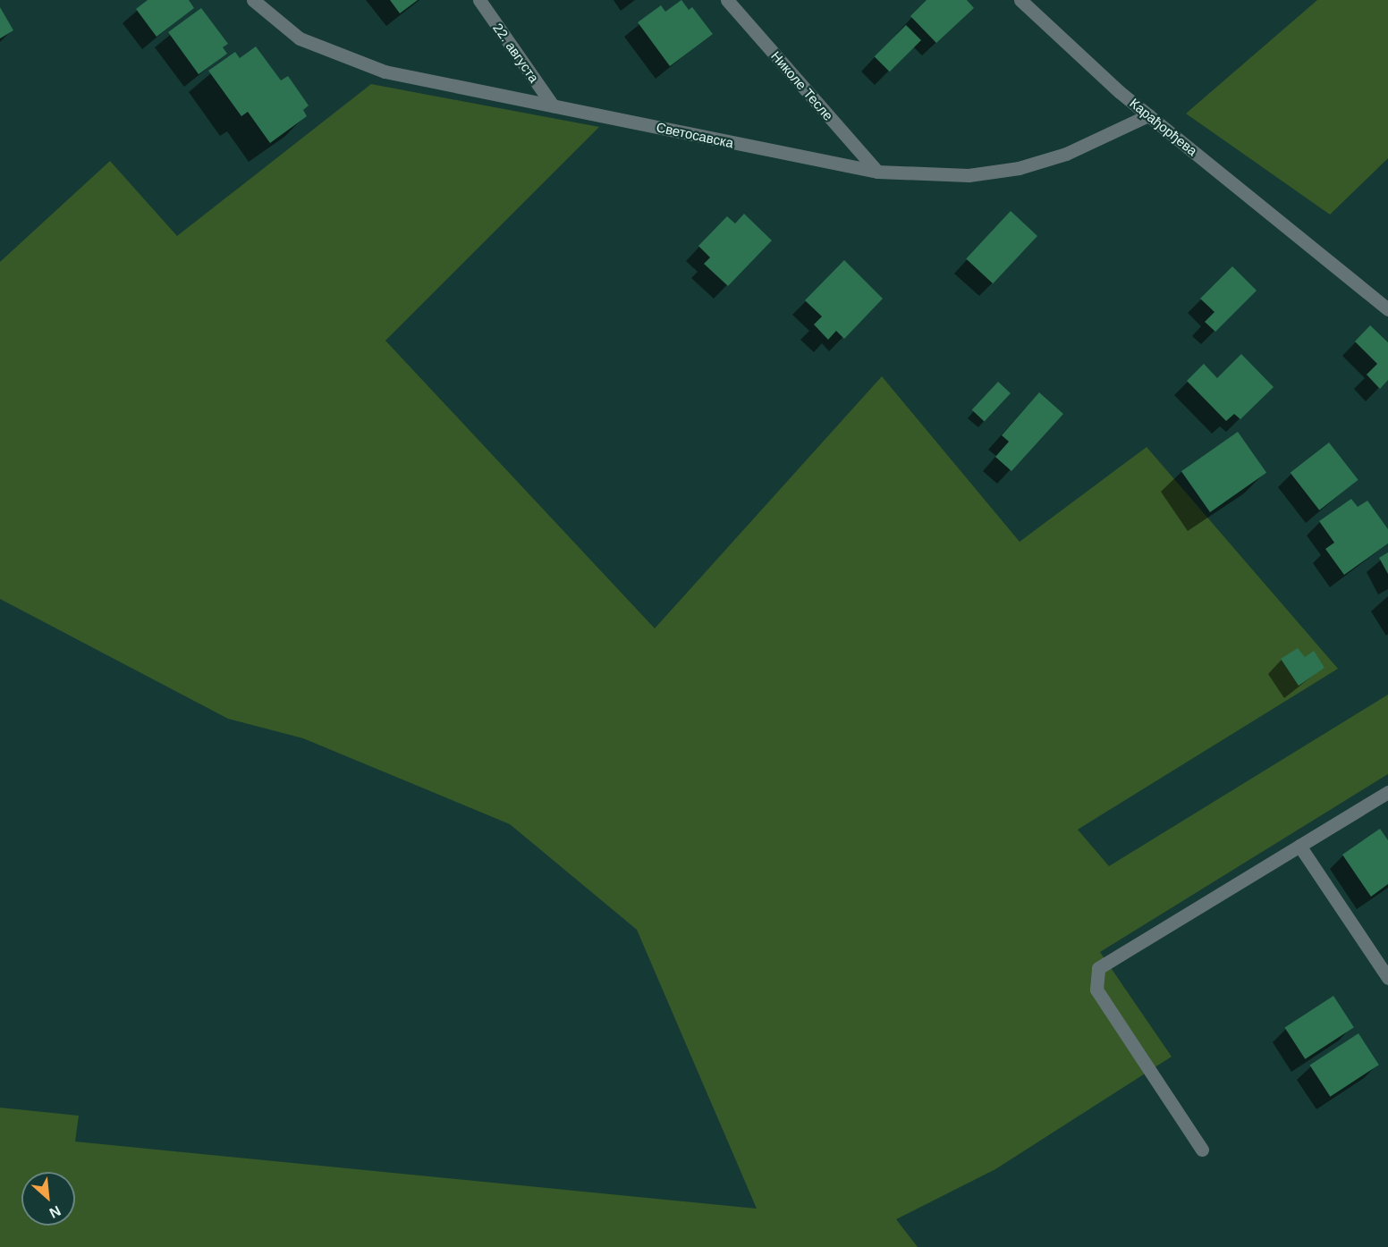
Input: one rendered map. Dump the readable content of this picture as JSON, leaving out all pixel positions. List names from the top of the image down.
{
  "streets": {
    "street": [
      "22. августа",
      "Николе Тесле",
      "Карађорђева",
      "Светосавска"
    ]
  },
  "crossings": [
    ["22. августа", "Светосавска"],
    ["Николе Тесле", "Светосавска"],
    ["Карађорђева", "Светосавска"]
  ],
  "north": "bottom right"
}
